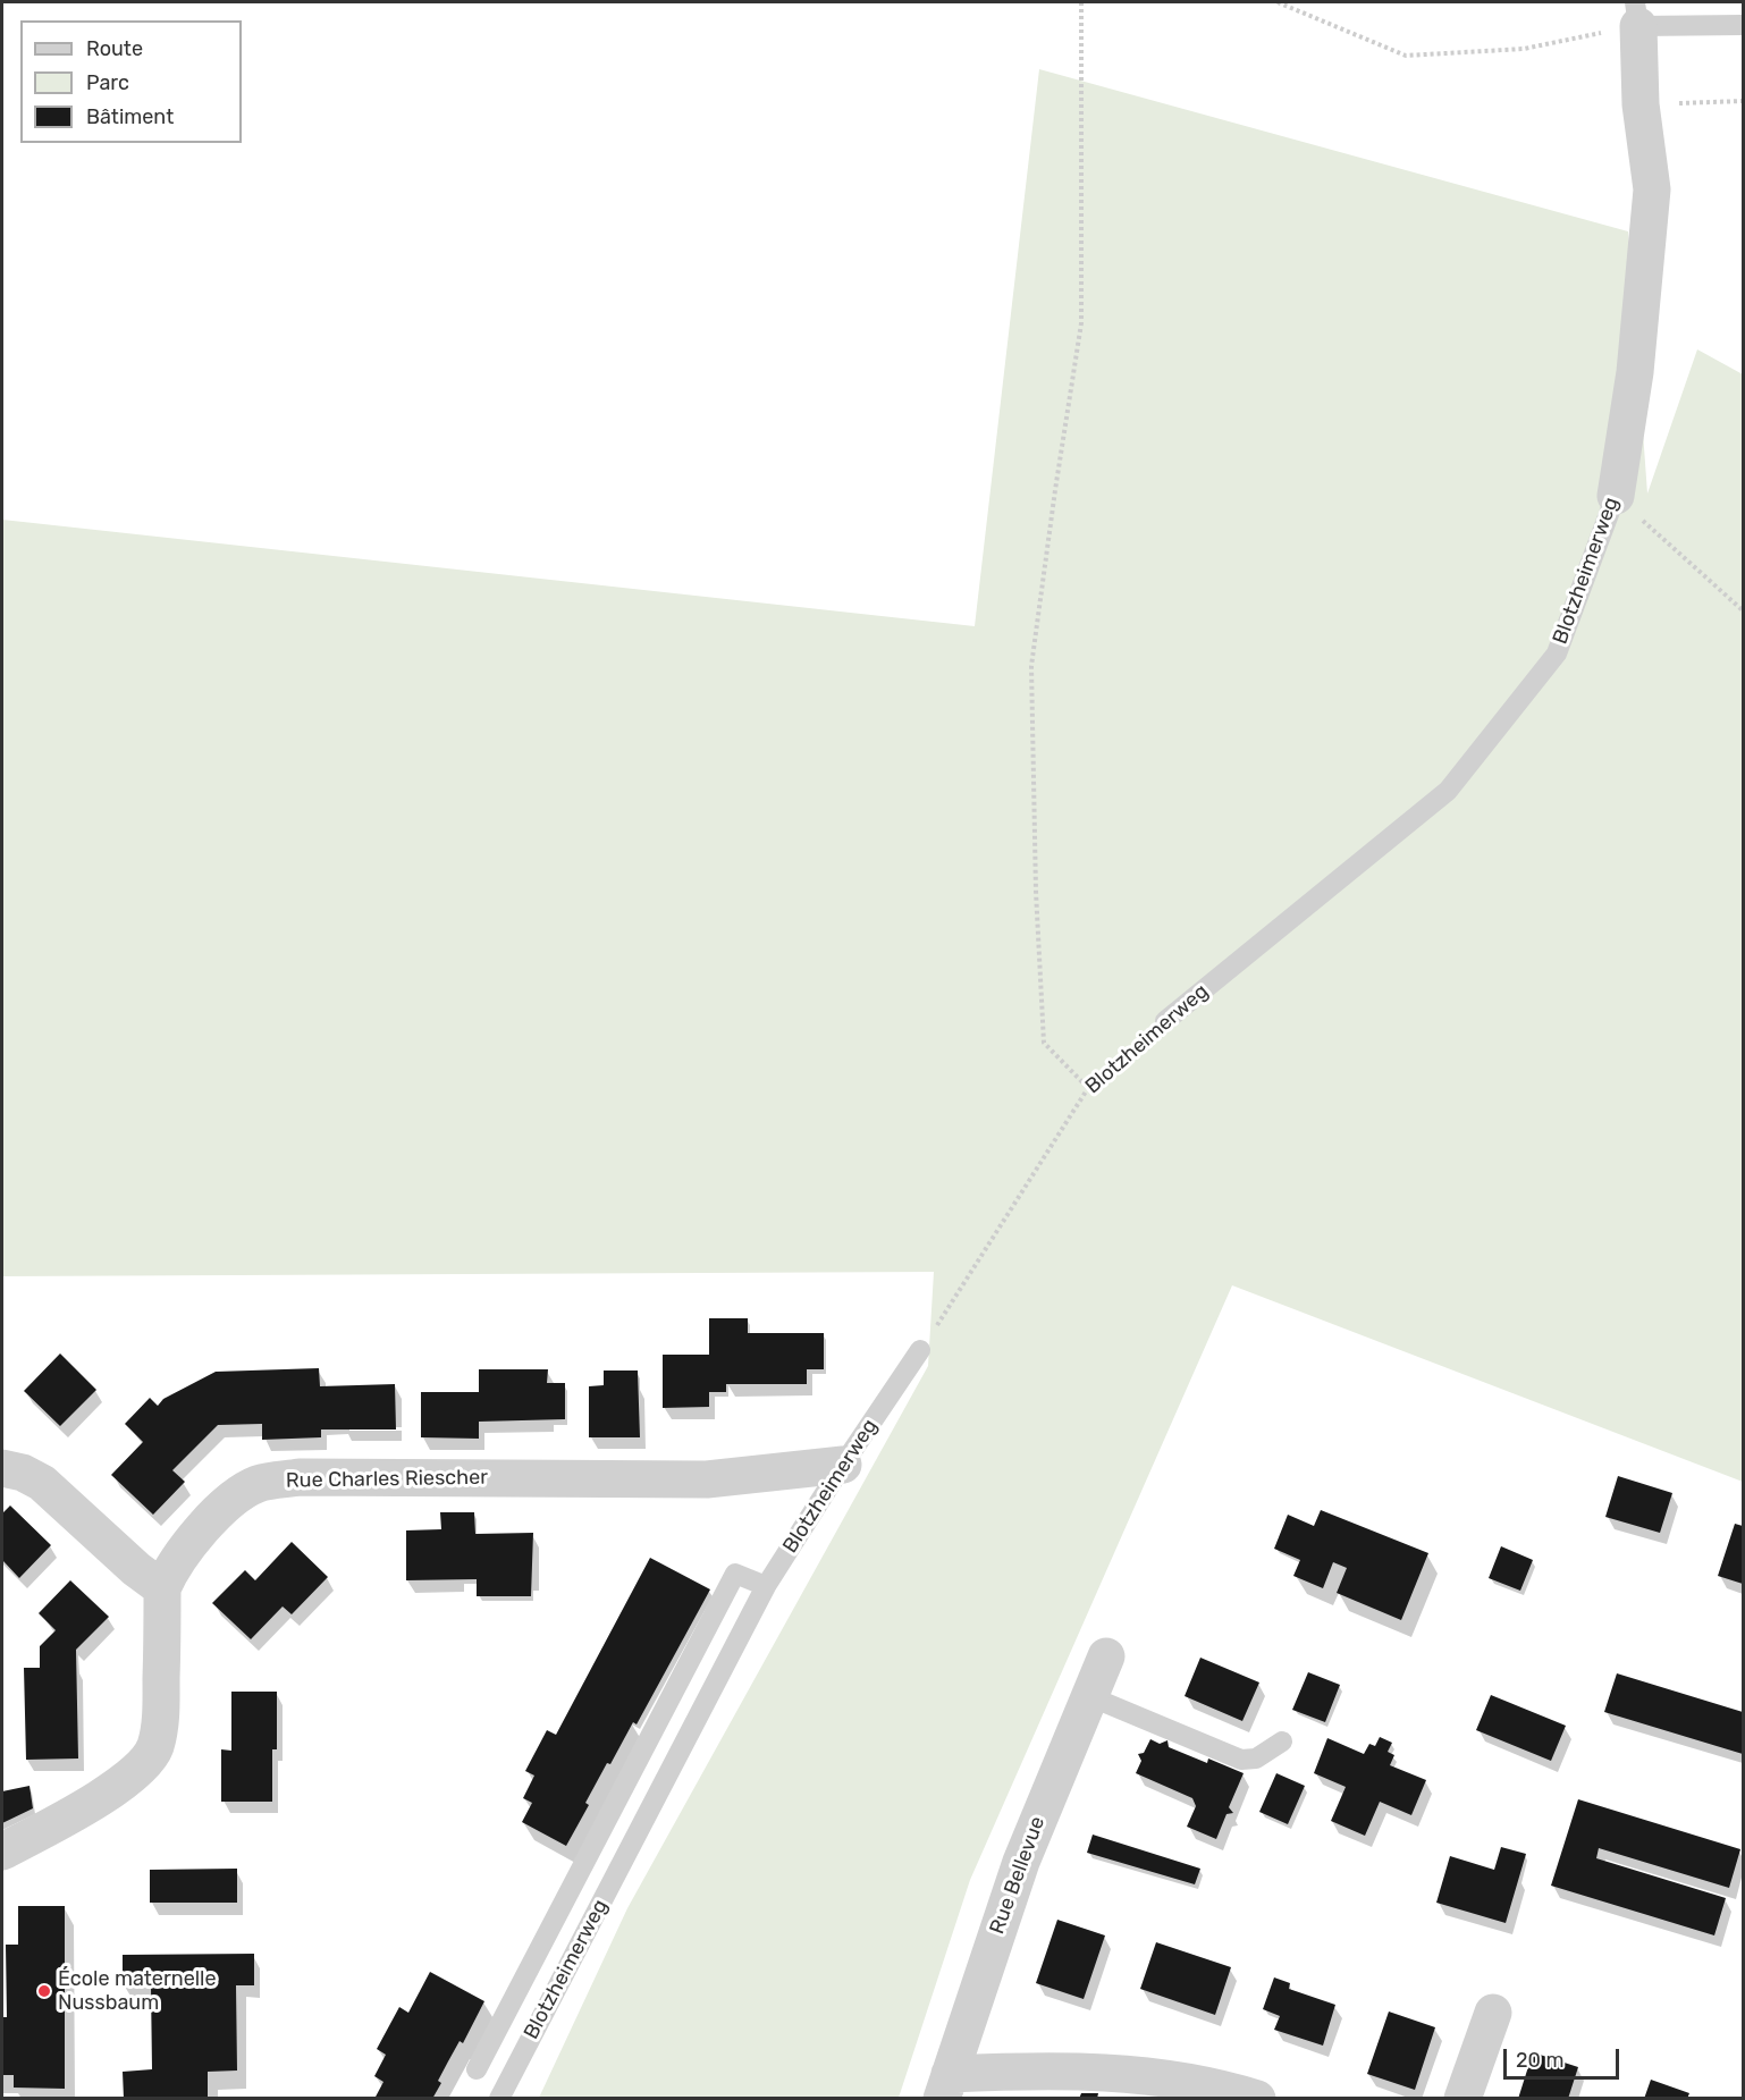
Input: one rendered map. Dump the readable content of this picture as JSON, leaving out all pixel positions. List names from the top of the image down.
{
  "streets": {
    "street": ["Blotzheimerweg", "Rue Charles Riescher", "Rue Bellevue"]
  },
  "crossings": [
    ["Blotzheimerweg", "Rue Charles Riescher"]
  ],
  "places": ["École maternelle Nussbaum"],
  "legend": ["Route", "Parc", "Bâtiment"],
  "scale_bar": "20 m"
}
